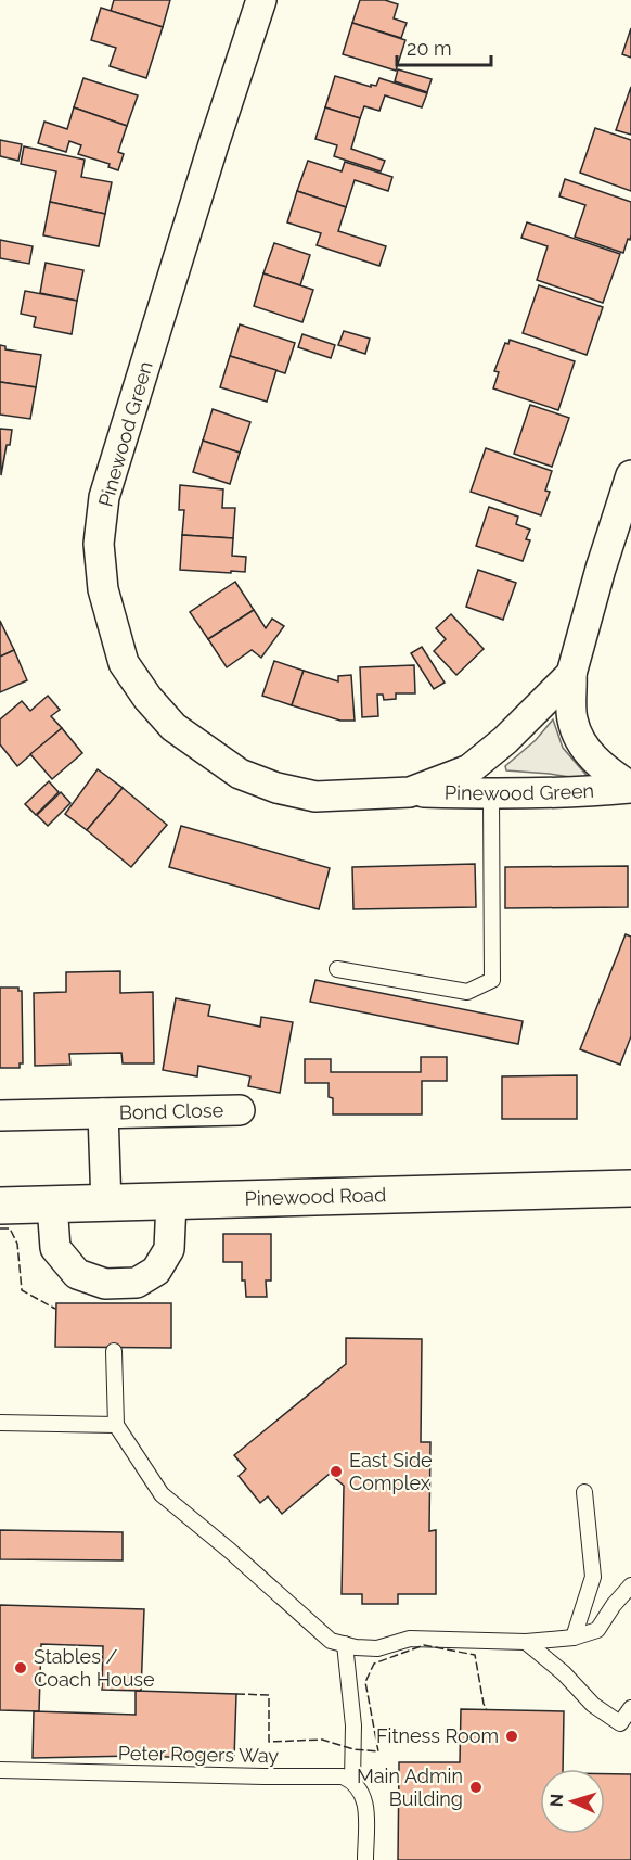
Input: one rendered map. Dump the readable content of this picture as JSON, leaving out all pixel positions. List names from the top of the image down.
{
  "streets": {
    "street": ["Pinewood Green", "Bond Close", "Pinewood Road"],
    "lane": ["Peter Rogers Way"]
  },
  "crossings": [
    ["Bond Close", "Pinewood Road"]
  ],
  "places": [
    "East Side Complex",
    "Stables / Coach House",
    "Fitness Room",
    "Main Admin Building"
  ],
  "scale_bar": "20 m",
  "north": "left"
}
